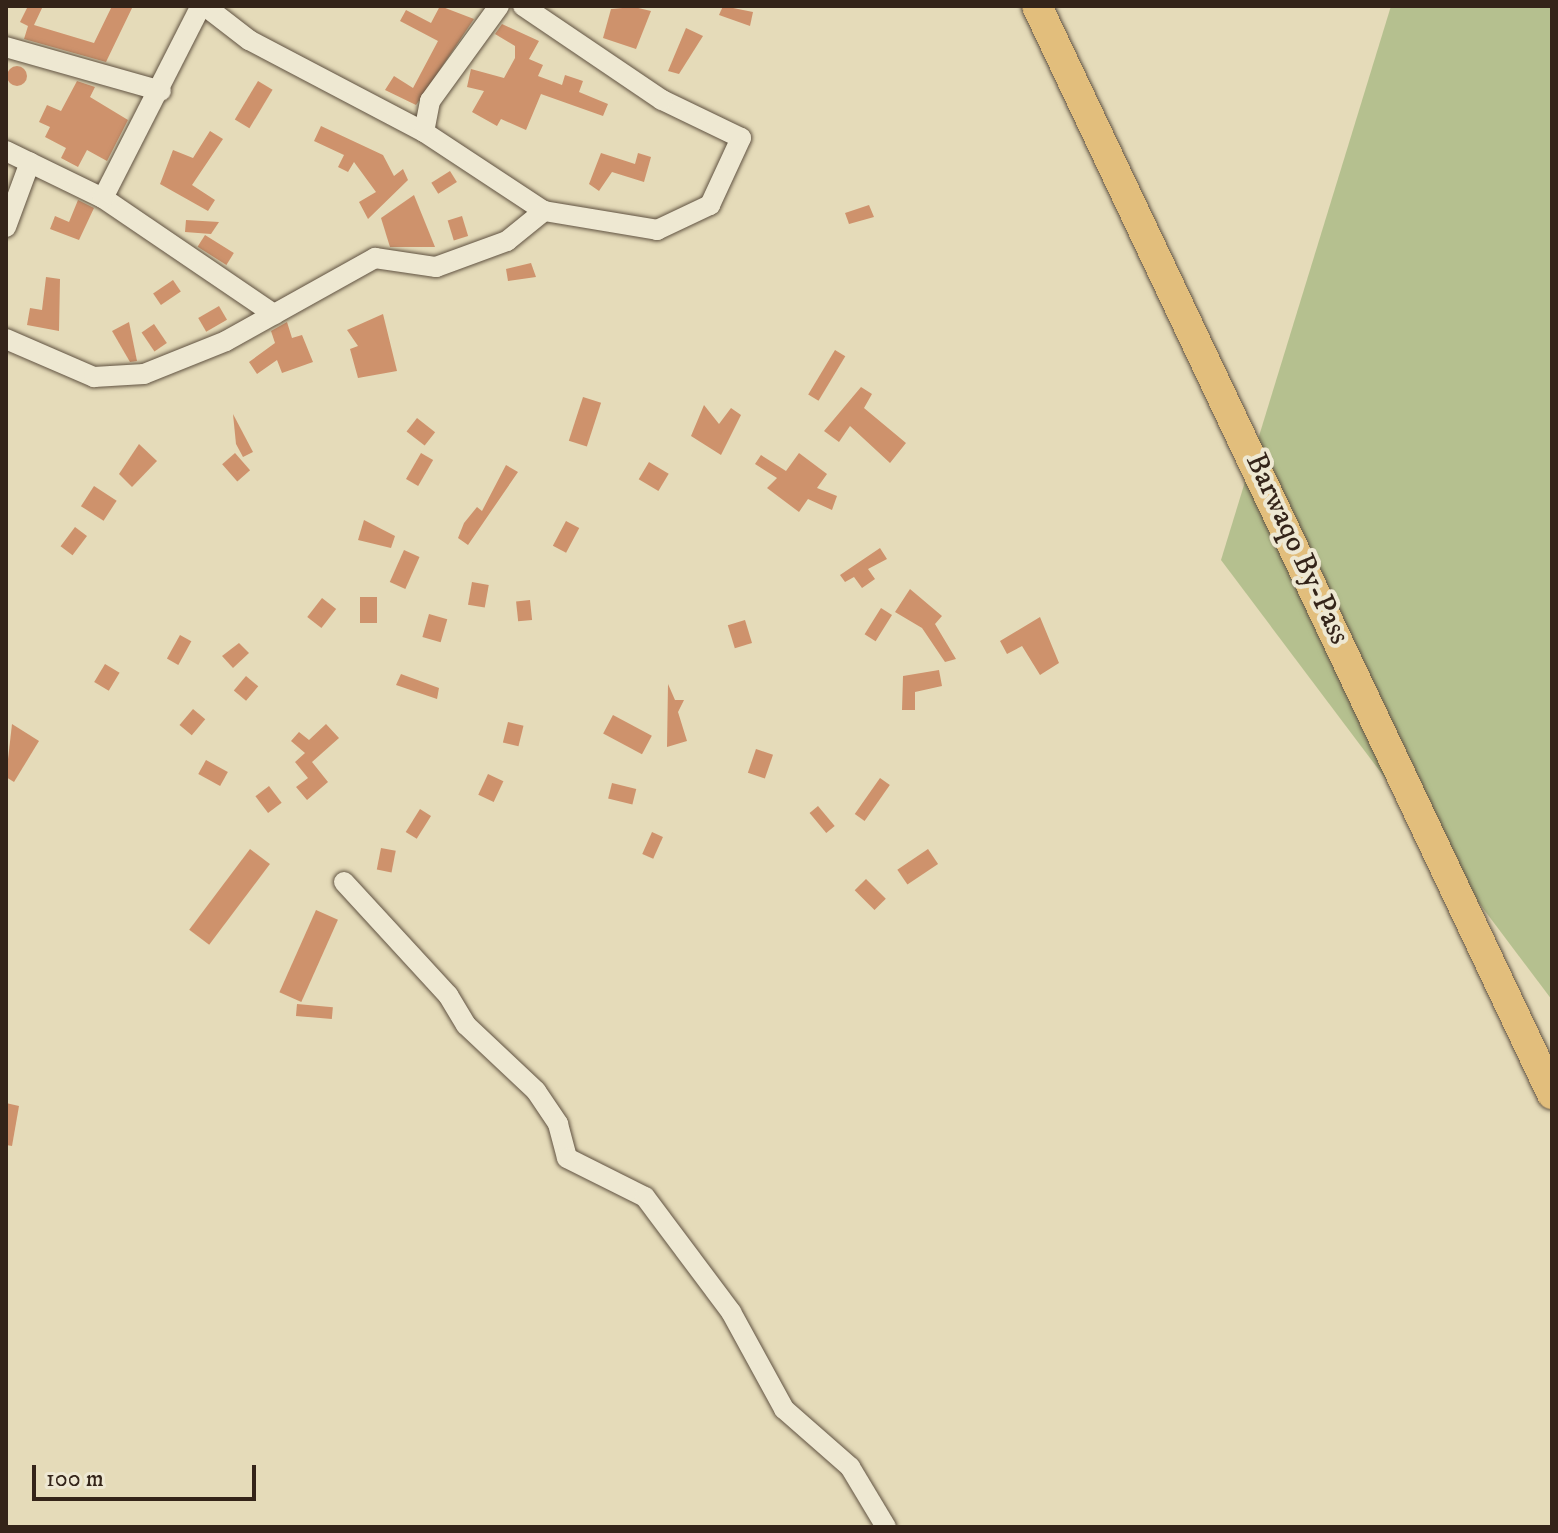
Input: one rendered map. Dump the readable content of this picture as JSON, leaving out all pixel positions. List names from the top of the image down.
{
  "streets": {
    "highway": ["Barwaqo By-Pass"]
  },
  "scale_bar": "100 m"
}
